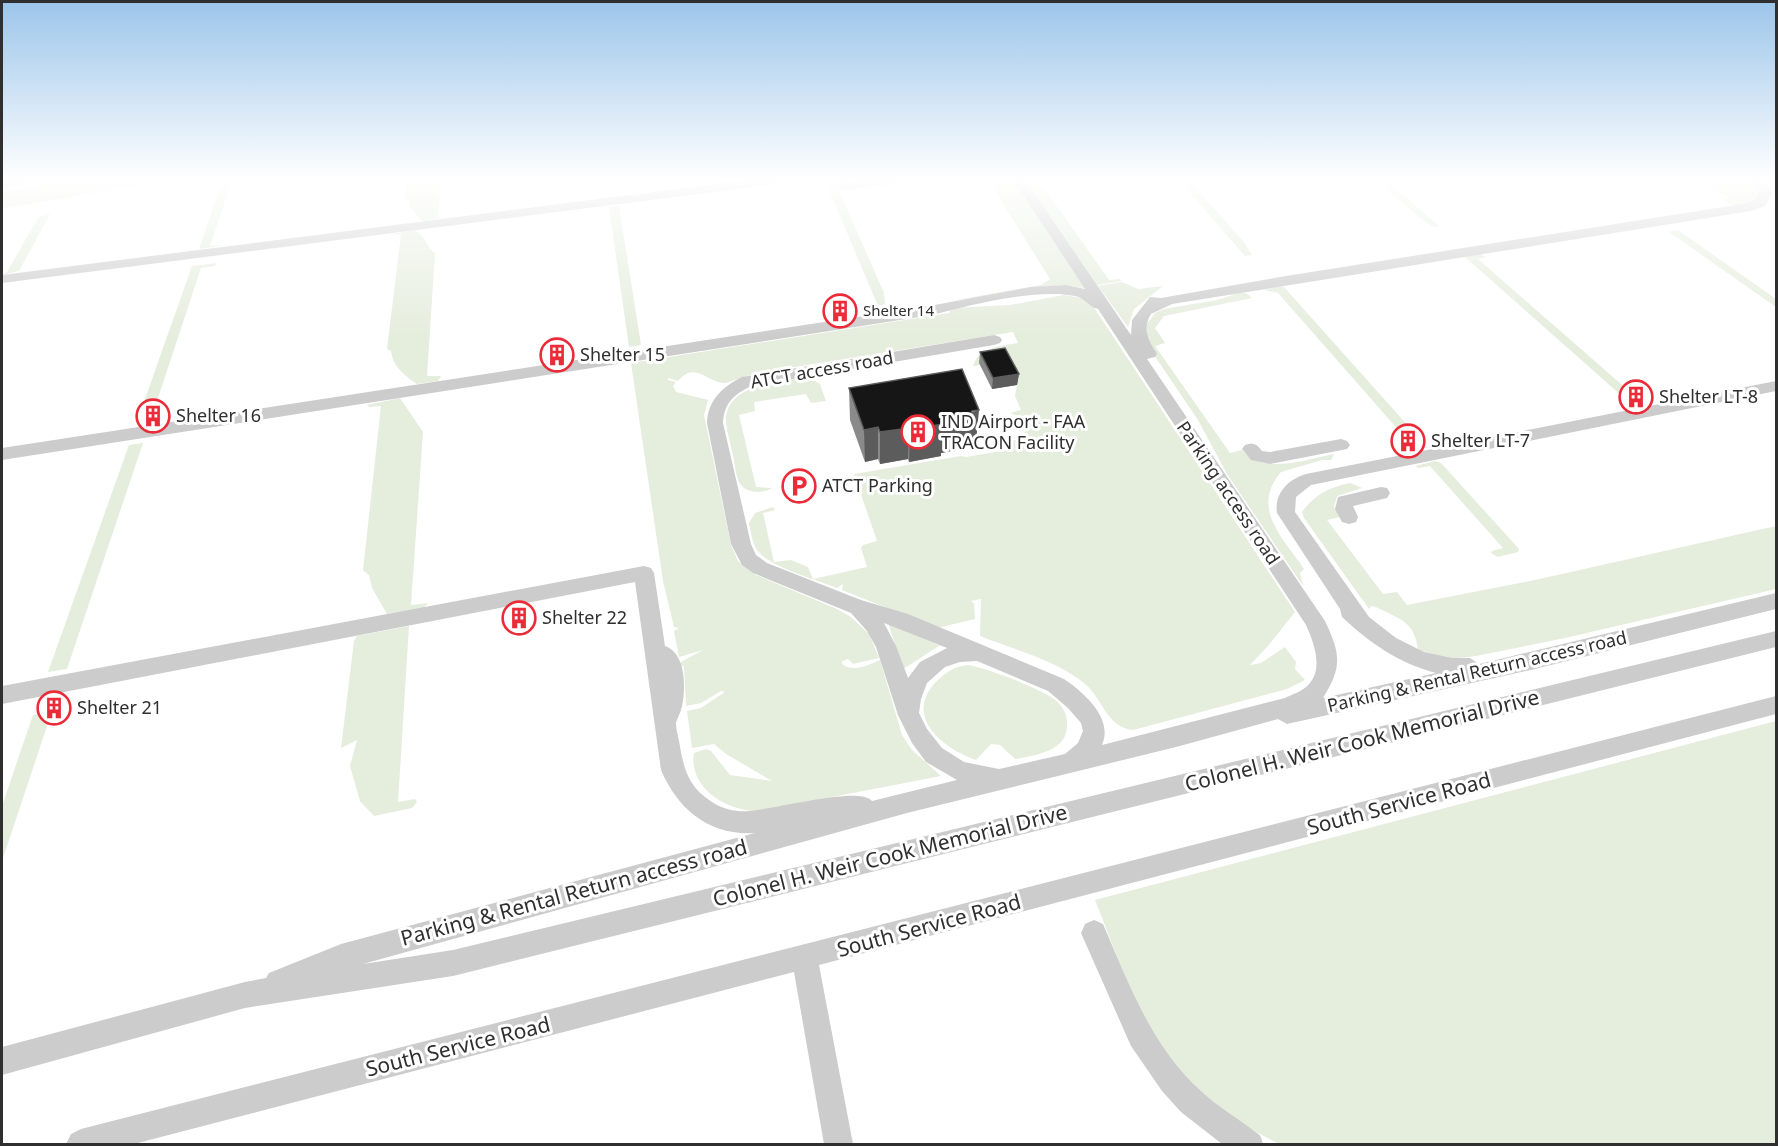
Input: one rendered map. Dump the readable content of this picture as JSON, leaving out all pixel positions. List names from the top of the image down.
{
  "streets": {
    "street": [
      "ATCT access road",
      "Parking access road",
      "Parking & Rental Return access road",
      "Colonel H. Weir Cook Memorial Drive",
      "South Service Road"
    ]
  },
  "crossings": [
    ["Parking access road", "Parking & Rental Return access road"],
    ["Parking & Rental Return access road", "Colonel H. Weir Cook Memorial Drive"]
  ],
  "places": {
    "building": [
      "Shelter 14",
      "Shelter 15",
      "Shelter LT-8",
      "Shelter 16",
      "IND Airport - FAA TRACON Facility",
      "Shelter LT-7",
      "Shelter 22",
      "Shelter 21"
    ],
    "parking": ["ATCT Parking"]
  }
}
